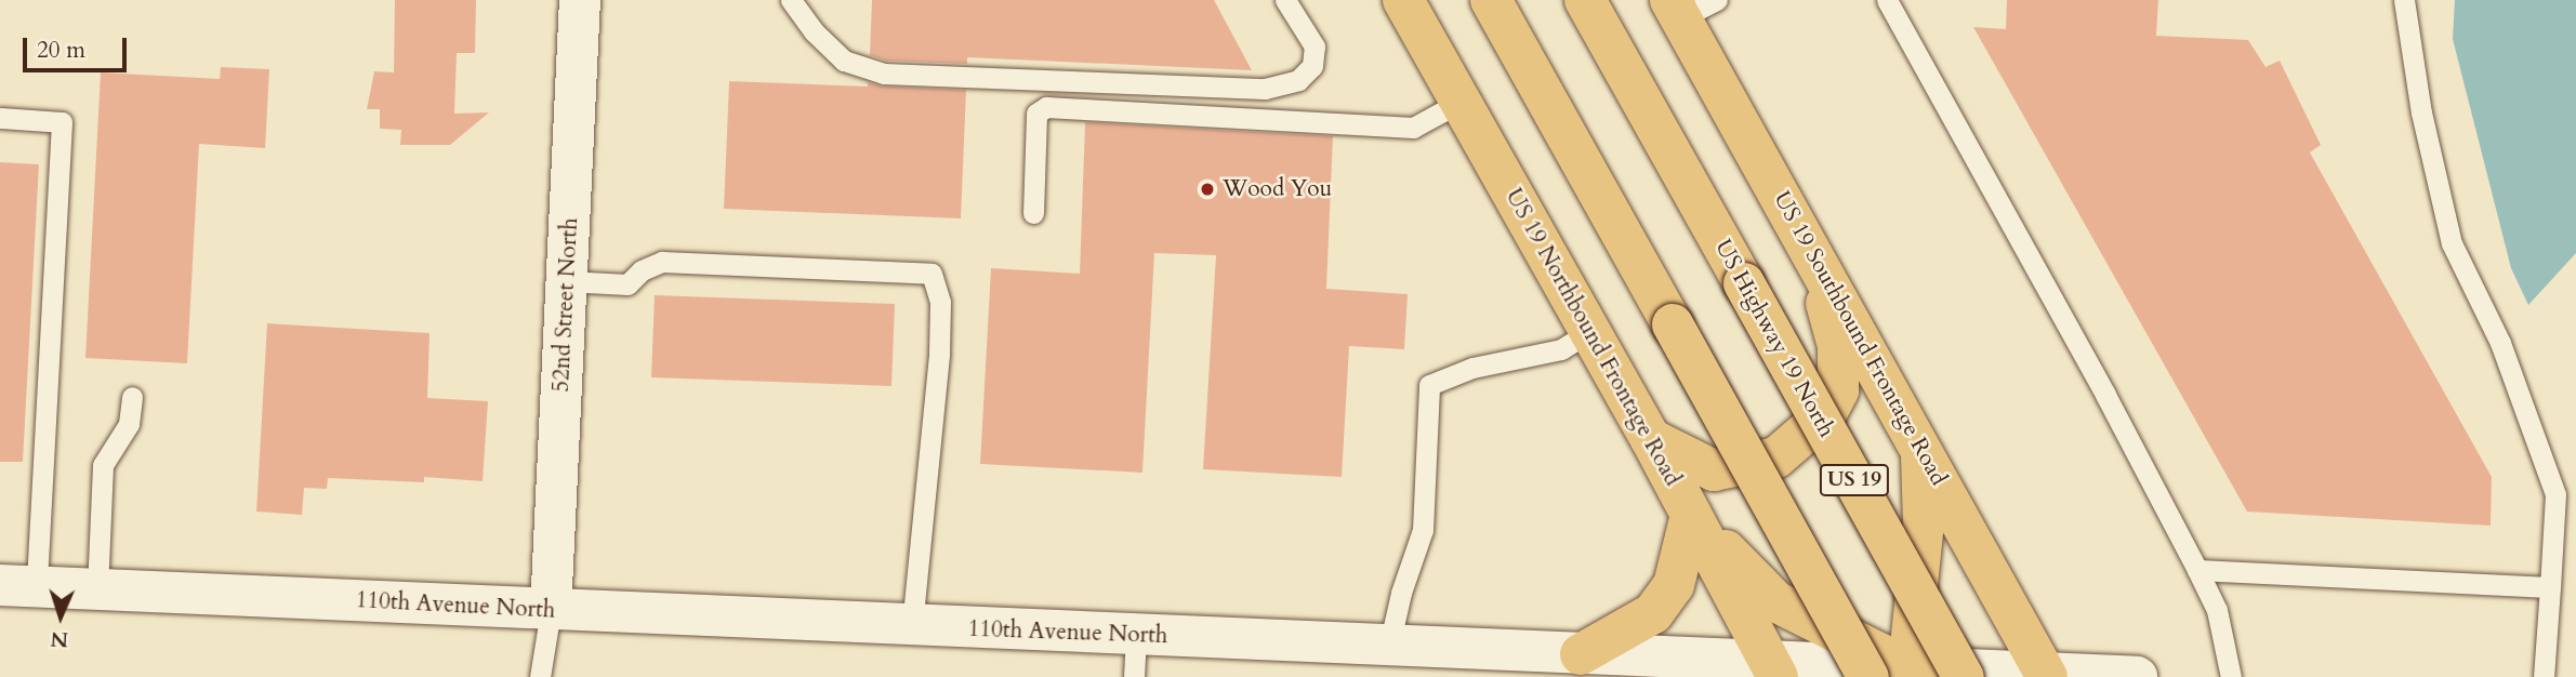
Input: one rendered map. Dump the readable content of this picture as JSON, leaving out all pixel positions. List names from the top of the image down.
{
  "streets": {
    "main road": [
      "US 19 Northbound Frontage Road",
      "US Highway 19 North",
      "US 19 Southbound Frontage Road",
      "US 19"
    ],
    "street": ["52nd Street North", "110th Avenue North"]
  },
  "crossings": [
    ["52nd Street North", "110th Avenue North"],
    ["US 19 Northbound Frontage Road", "110th Avenue North"],
    ["US 19 Southbound Frontage Road", "110th Avenue North"]
  ],
  "places": ["Wood You"],
  "scale_bar": "20 m",
  "north": "bottom"
}
